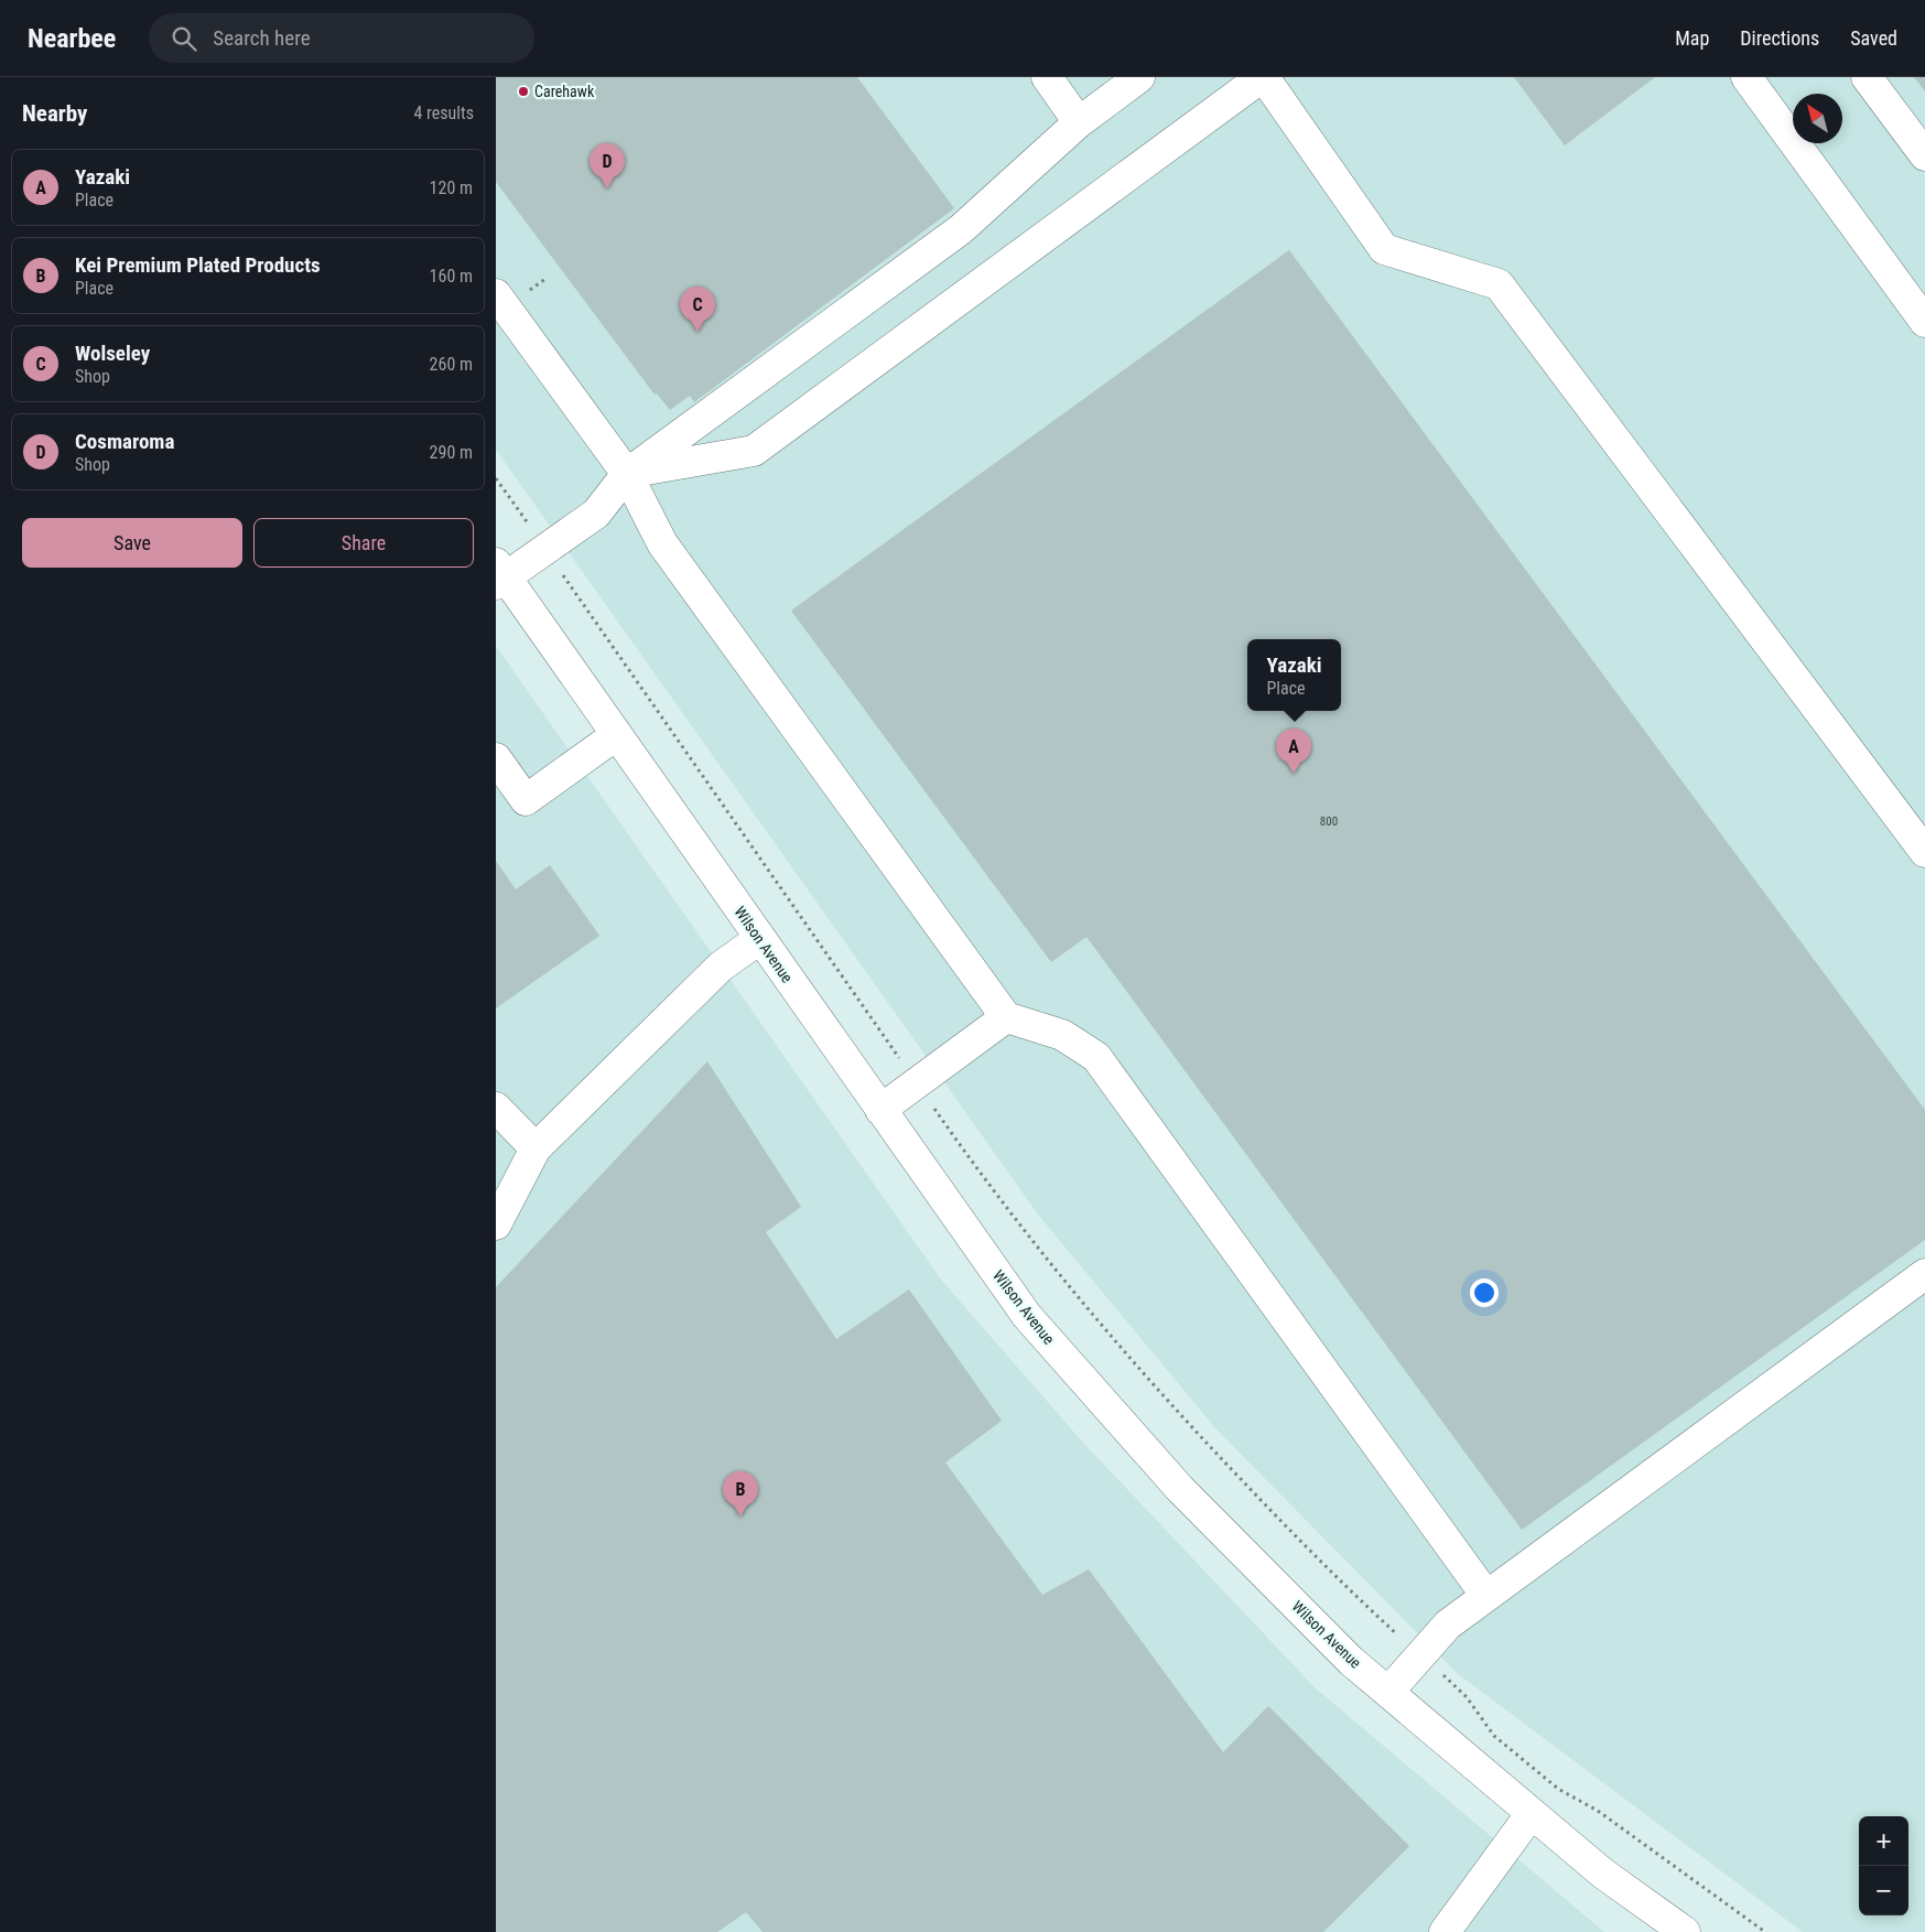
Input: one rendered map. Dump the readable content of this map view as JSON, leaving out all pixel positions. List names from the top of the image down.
{
  "streets": {
    "street": ["Wilson Avenue"]
  },
  "places": ["Carehawk"],
  "house_numbers": ["800"],
  "north": "top left",
  "page": {
    "header": "Nearbee",
    "search": "Search here",
    "nav": ["Map", "Directions", "Saved"],
    "heading": ["Nearby", "4 results"],
    "pins": [
      "D",
      "C",
      "A",
      "B"
    ],
    "list": [
      {
        "mark": "A",
        "name": "Yazaki",
        "note": "Place",
        "value": "120 m"
      },
      {
        "mark": "B",
        "name": "Kei Premium Plated Products",
        "note": "Place",
        "value": "160 m"
      },
      {
        "mark": "C",
        "name": "Wolseley",
        "note": "Shop",
        "value": "260 m"
      },
      {
        "mark": "D",
        "name": "Cosmaroma",
        "note": "Shop",
        "value": "290 m"
      }
    ],
    "buttons": ["Save", "Share"],
    "popup": ["Yazaki", "Place"],
    "map_buttons": ["+", "−"]
  }
}
